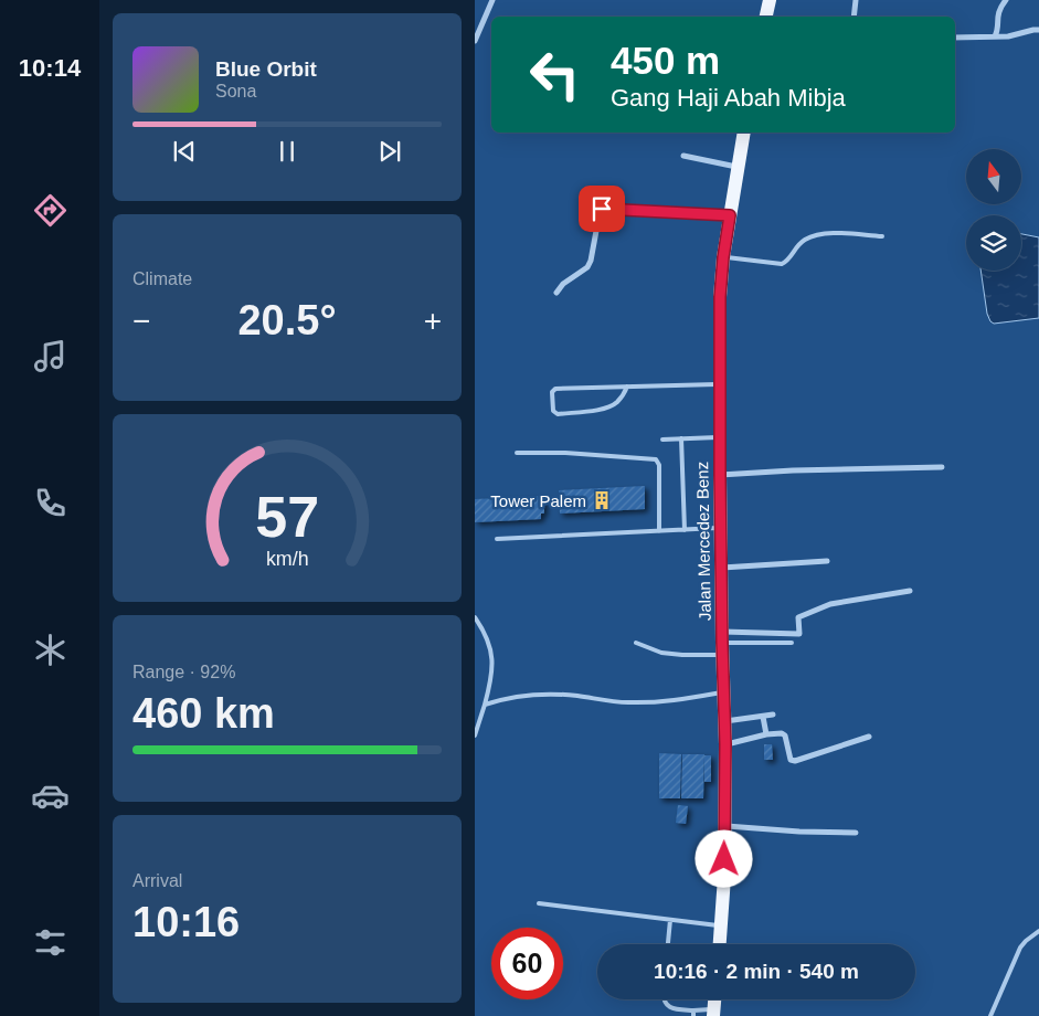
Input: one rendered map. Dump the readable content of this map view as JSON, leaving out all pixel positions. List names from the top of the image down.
{
  "streets": {
    "main road": ["Jalan Mercedez Benz"]
  },
  "places": {
    "building": ["Tower Palem"]
  },
  "north": "top",
  "page": {
    "tabs": "10:14",
    "turn": ["450 m", "Gang Haji Abah Mibja"],
    "song": ["Blue Orbit", "Sona"],
    "tile": [
      "Climate",
      ["Range · 92%", "460 km"],
      ["Arrival", "10:16"]
    ],
    "heat": ["−", "20.5°", "+"],
    "limit": "60",
    "trip": "10:16 · 2 min · 540 m",
    "gauge": ["57", "km/h"]
  }
}
